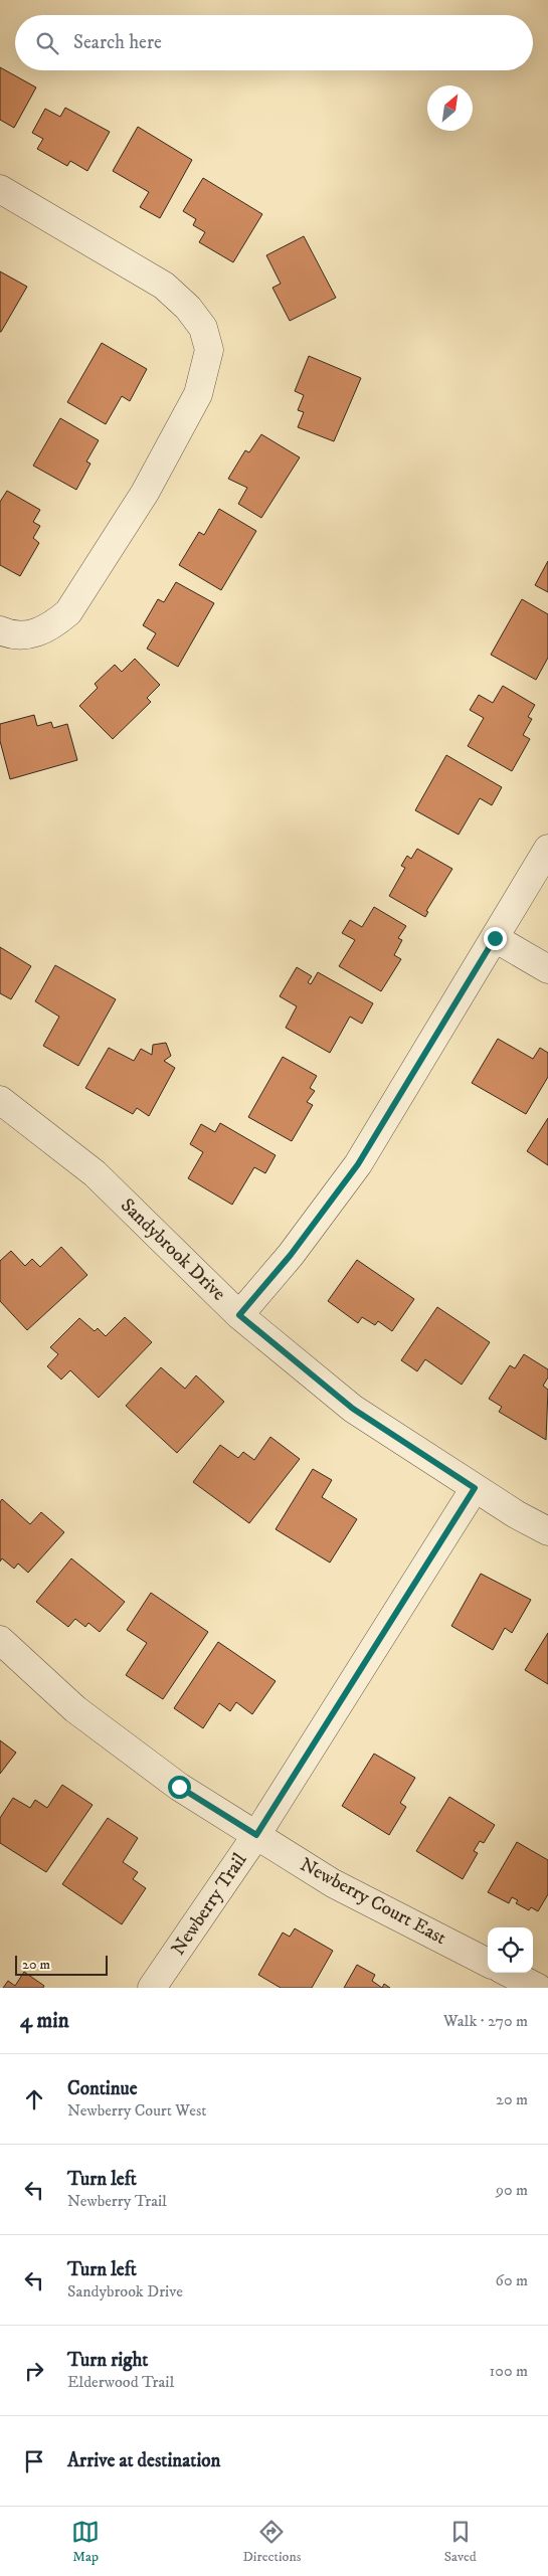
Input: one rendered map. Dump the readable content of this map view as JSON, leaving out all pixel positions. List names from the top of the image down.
{
  "streets": {
    "street": ["Sandybrook Drive", "Newberry Court East", "Newberry Trail"]
  },
  "crossings": [
    ["Sandybrook Drive", "Newberry Trail"],
    ["Newberry Court East", "Newberry Trail"]
  ],
  "scale_bar": "20 m",
  "north": "top right",
  "page": {
    "search": "Search here",
    "scale": "20 m",
    "heading": ["4 min", "Walk · 270 m"],
    "list": [
      ["Continue", "Newberry Court West", "20 m"],
      ["Turn left", "Newberry Trail", "90 m"],
      ["Turn left", "Sandybrook Drive", "60 m"],
      ["Turn right", "Elderwood Trail", "100 m"],
      "Arrive at destination"
    ],
    "nav": ["Map", "Directions", "Saved"]
  }
}
